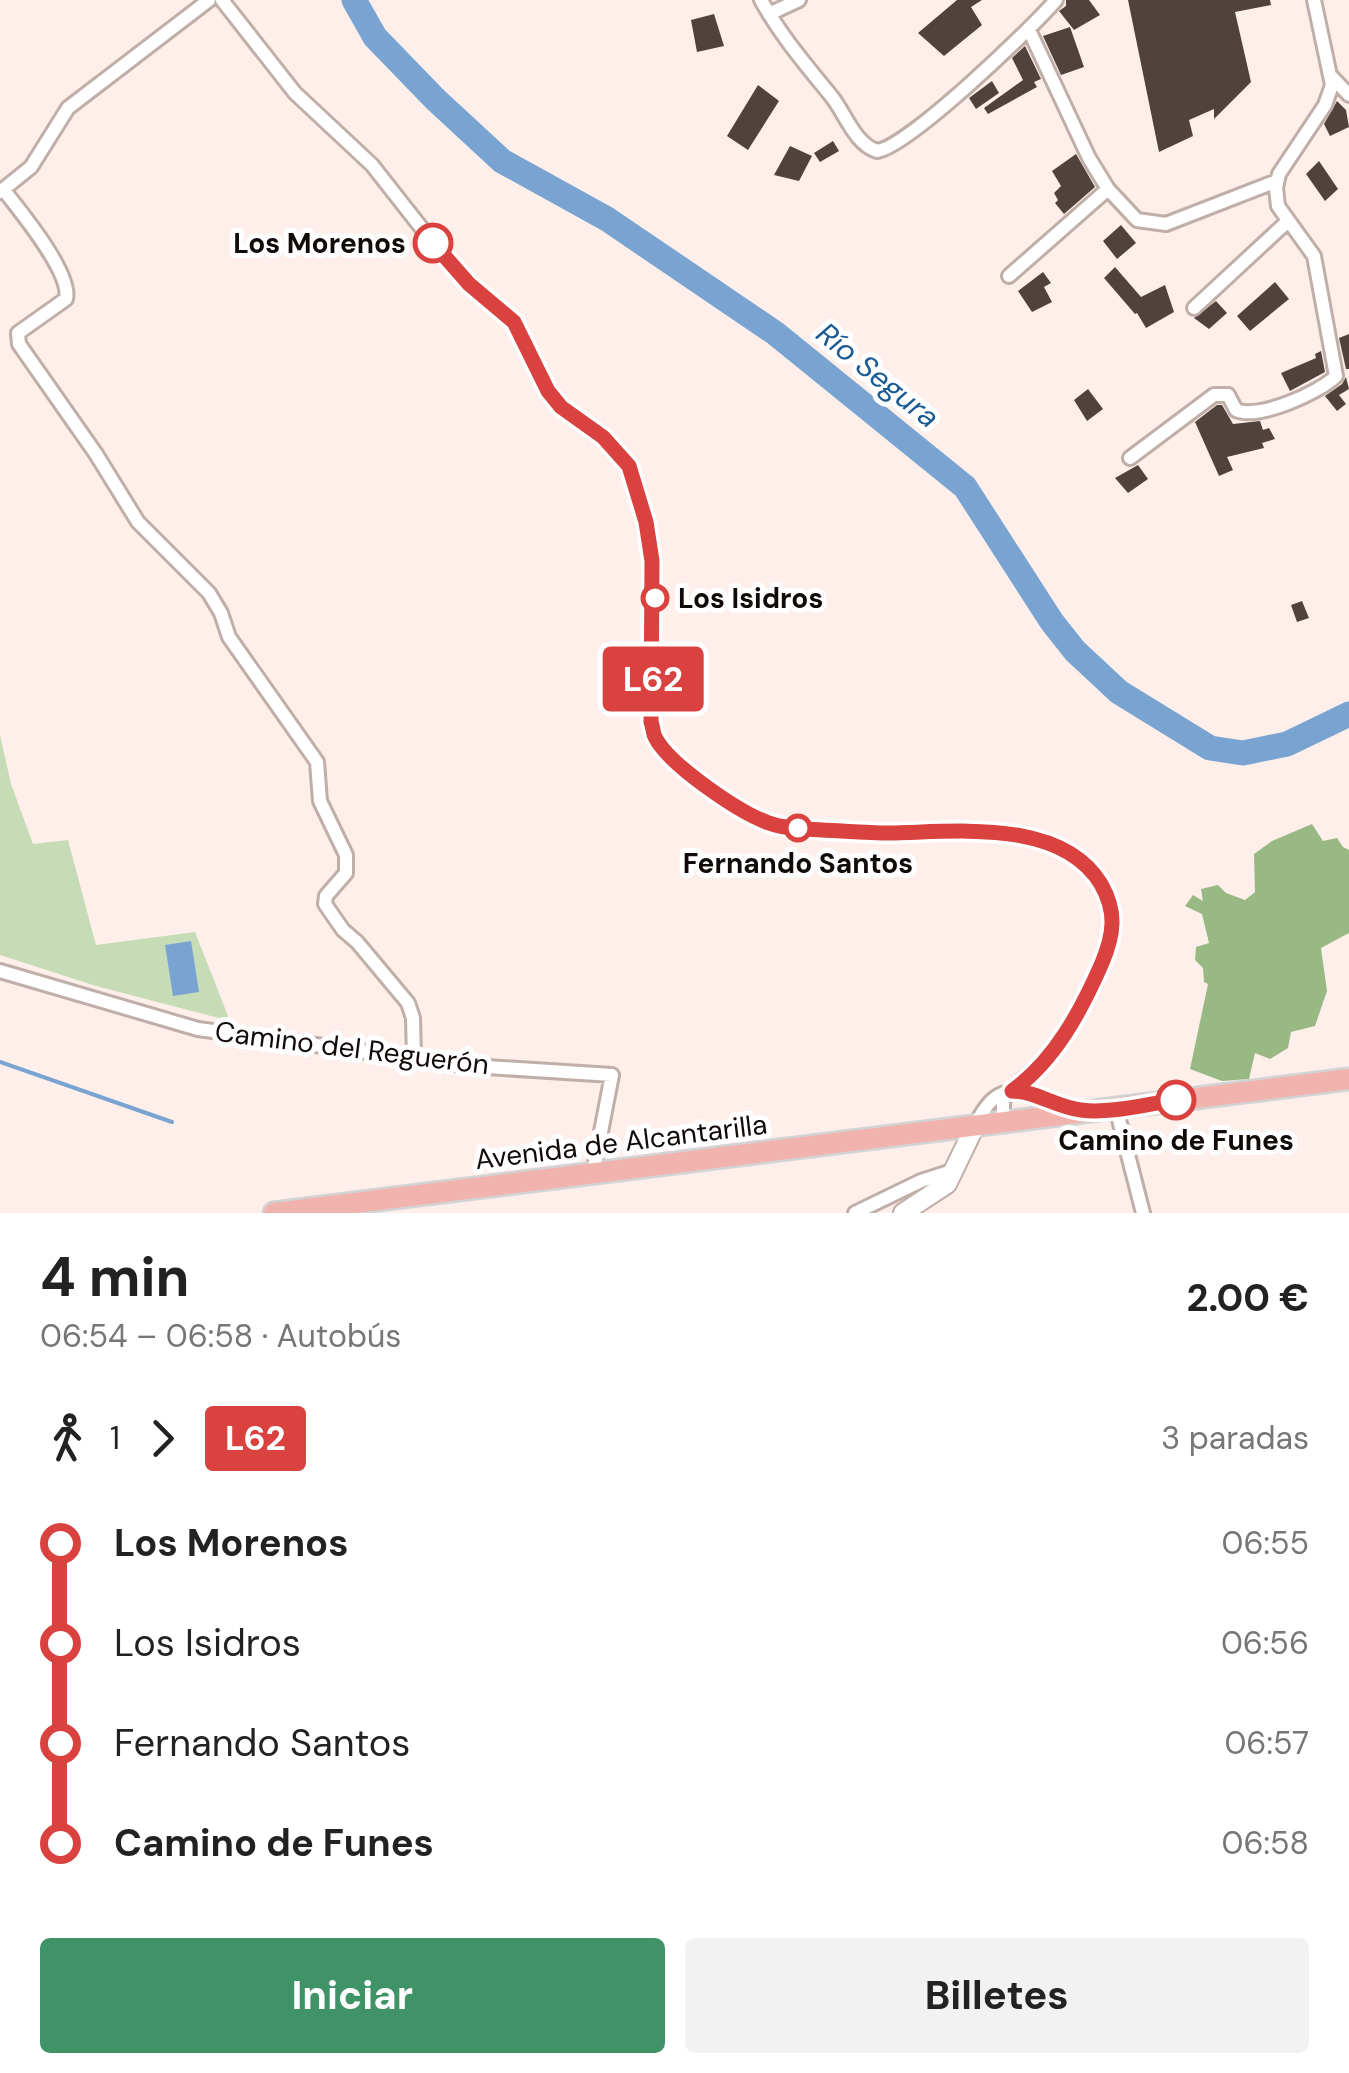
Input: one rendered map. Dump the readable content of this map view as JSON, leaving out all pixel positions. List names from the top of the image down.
{
  "streets": {
    "main road": ["Avenida de Alcantarilla"],
    "street": ["Camino del Reguerón"]
  },
  "crossings": [
    ["Camino del Reguerón", "Avenida de Alcantarilla"]
  ],
  "water": ["Río Segura"],
  "places": [
    "Los Morenos",
    "Los Isidros",
    "Fernando Santos",
    "Camino de Funes"
  ],
  "lines": ["bus line L62"],
  "page": {
    "on_map": "L62",
    "heading": ["4 min", "06:54 – 06:58 · Autobús", "2.00 €"],
    "legs": ["1", "L62", "3 paradas"],
    "list": [
      {
        "name": "Los Morenos",
        "value": "06:55"
      },
      {
        "name": "Los Isidros",
        "value": "06:56"
      },
      {
        "name": "Fernando Santos",
        "value": "06:57"
      },
      {
        "name": "Camino de Funes",
        "value": "06:58"
      }
    ],
    "buttons": ["Iniciar", "Billetes"]
  }
}
